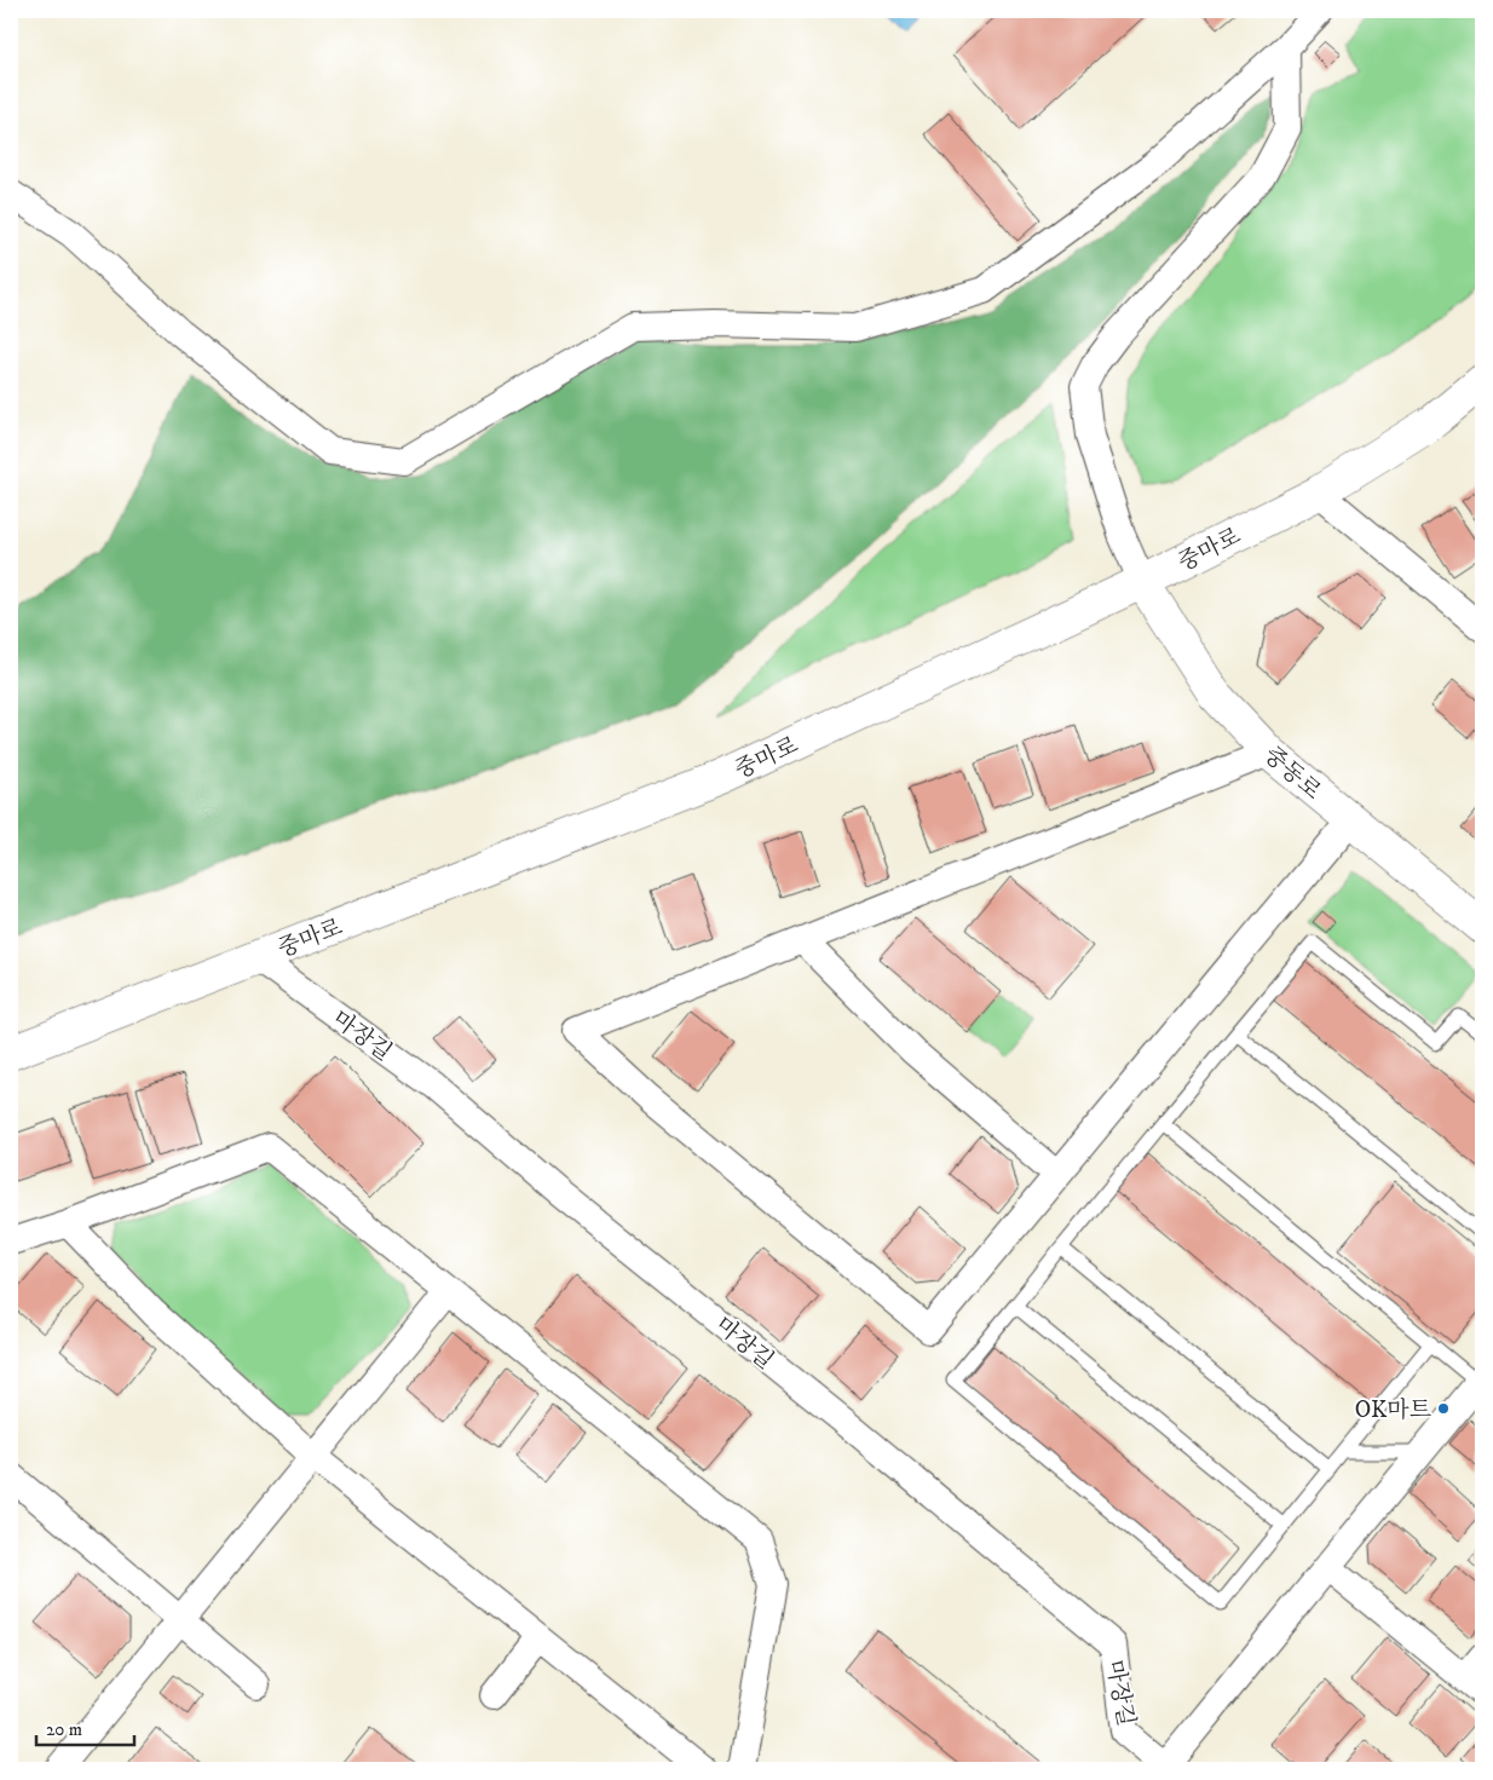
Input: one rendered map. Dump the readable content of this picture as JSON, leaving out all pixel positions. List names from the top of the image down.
{
  "streets": {
    "street": ["중마로", "중동로", "마장길"]
  },
  "crossings": [
    ["중마로", "중동로"],
    ["중마로", "마장길"]
  ],
  "places": ["OK마트"],
  "scale_bar": "20 m"
}
